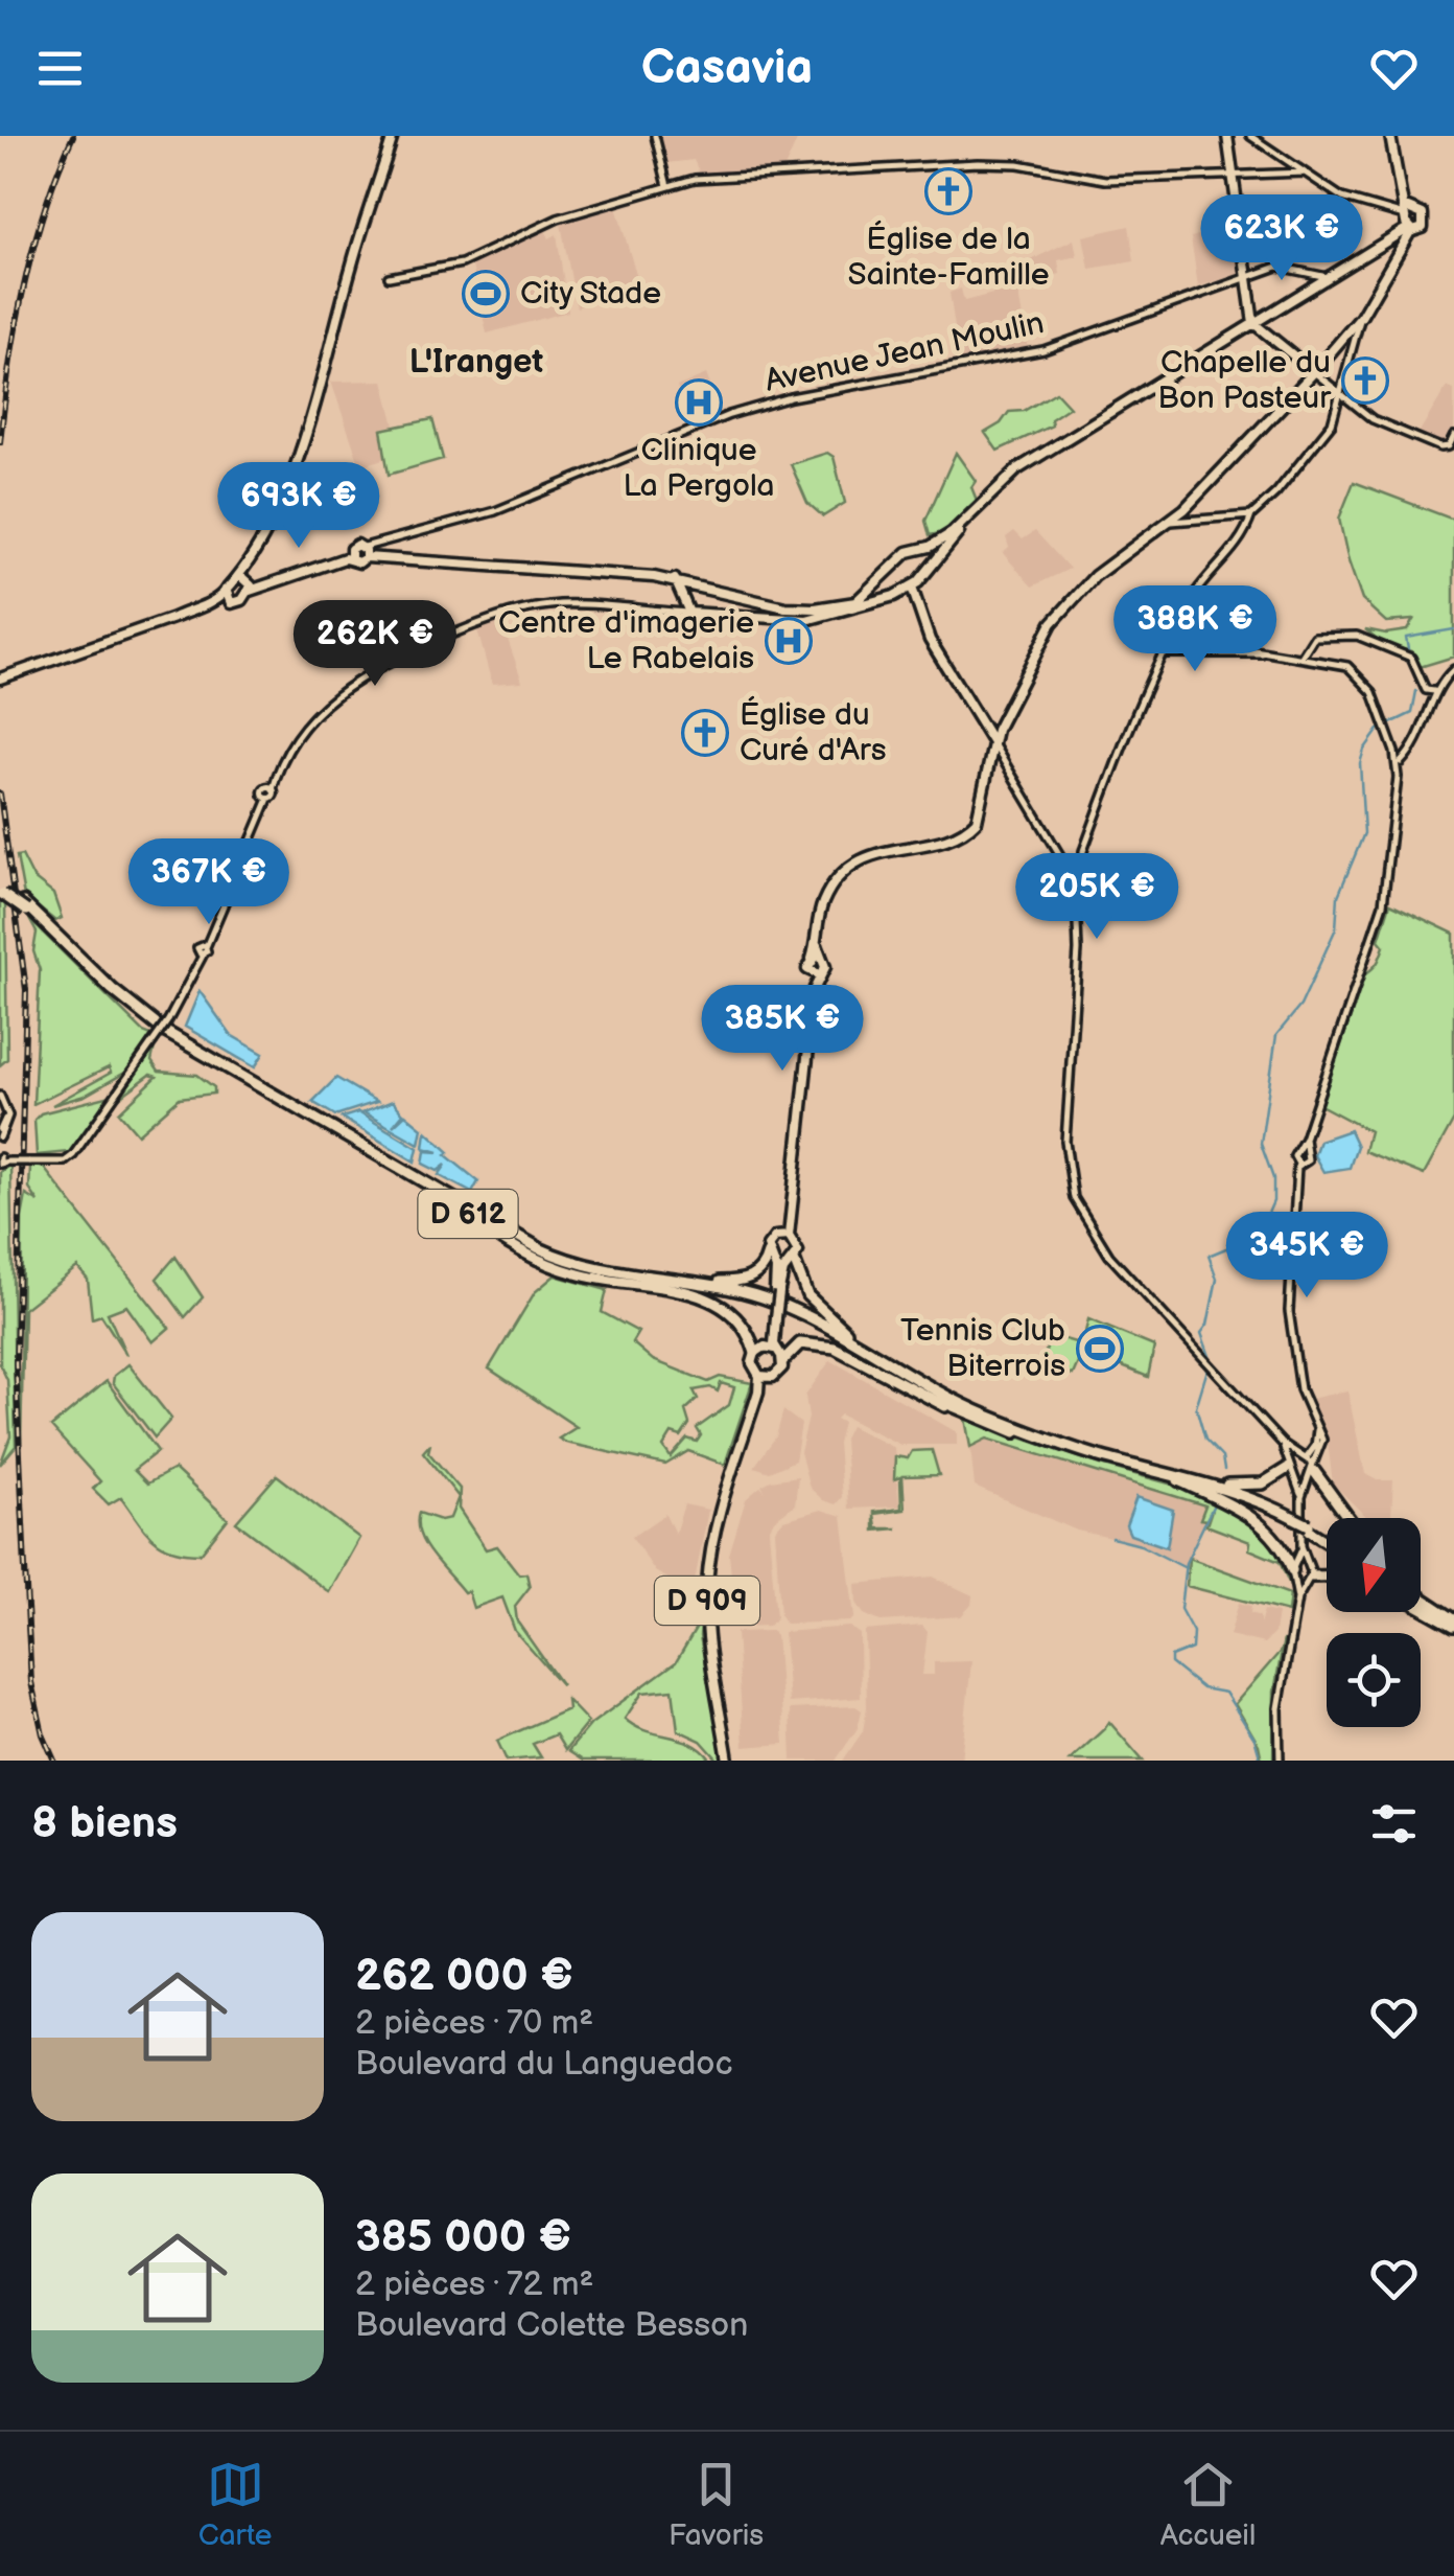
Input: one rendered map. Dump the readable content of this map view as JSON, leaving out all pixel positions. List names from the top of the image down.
{
  "streets": {
    "highway": ["D 612"],
    "main road": ["D 909"],
    "street": ["Avenue Jean Moulin"]
  },
  "districts": ["L'Iranget"],
  "places": {
    "church": ["Église de la Sainte-Famille", "Chapelle du Bon Pasteur", "Église du Curé d'Ars"],
    "sports": ["City Stade", "Tennis Club Biterrois"],
    "hospital": ["Clinique La Pergola", "Centre d'imagerie Le Rabelais"]
  },
  "north": "bottom",
  "page": {
    "header": "Casavia",
    "price": [
      "623K €",
      "693K €",
      "388K €",
      "262K €",
      "367K €",
      "205K €",
      "385K €",
      "345K €"
    ],
    "heading": "8 biens",
    "list": [
      {
        "name": "262 000 €",
        "note": "2 pièces · 70 m² · Boulevard du Languedoc"
      },
      {
        "name": "385 000 €",
        "note": "2 pièces · 72 m² · Boulevard Colette Besson"
      }
    ],
    "tabs": ["Carte", "Favoris", "Accueil"]
  }
}
